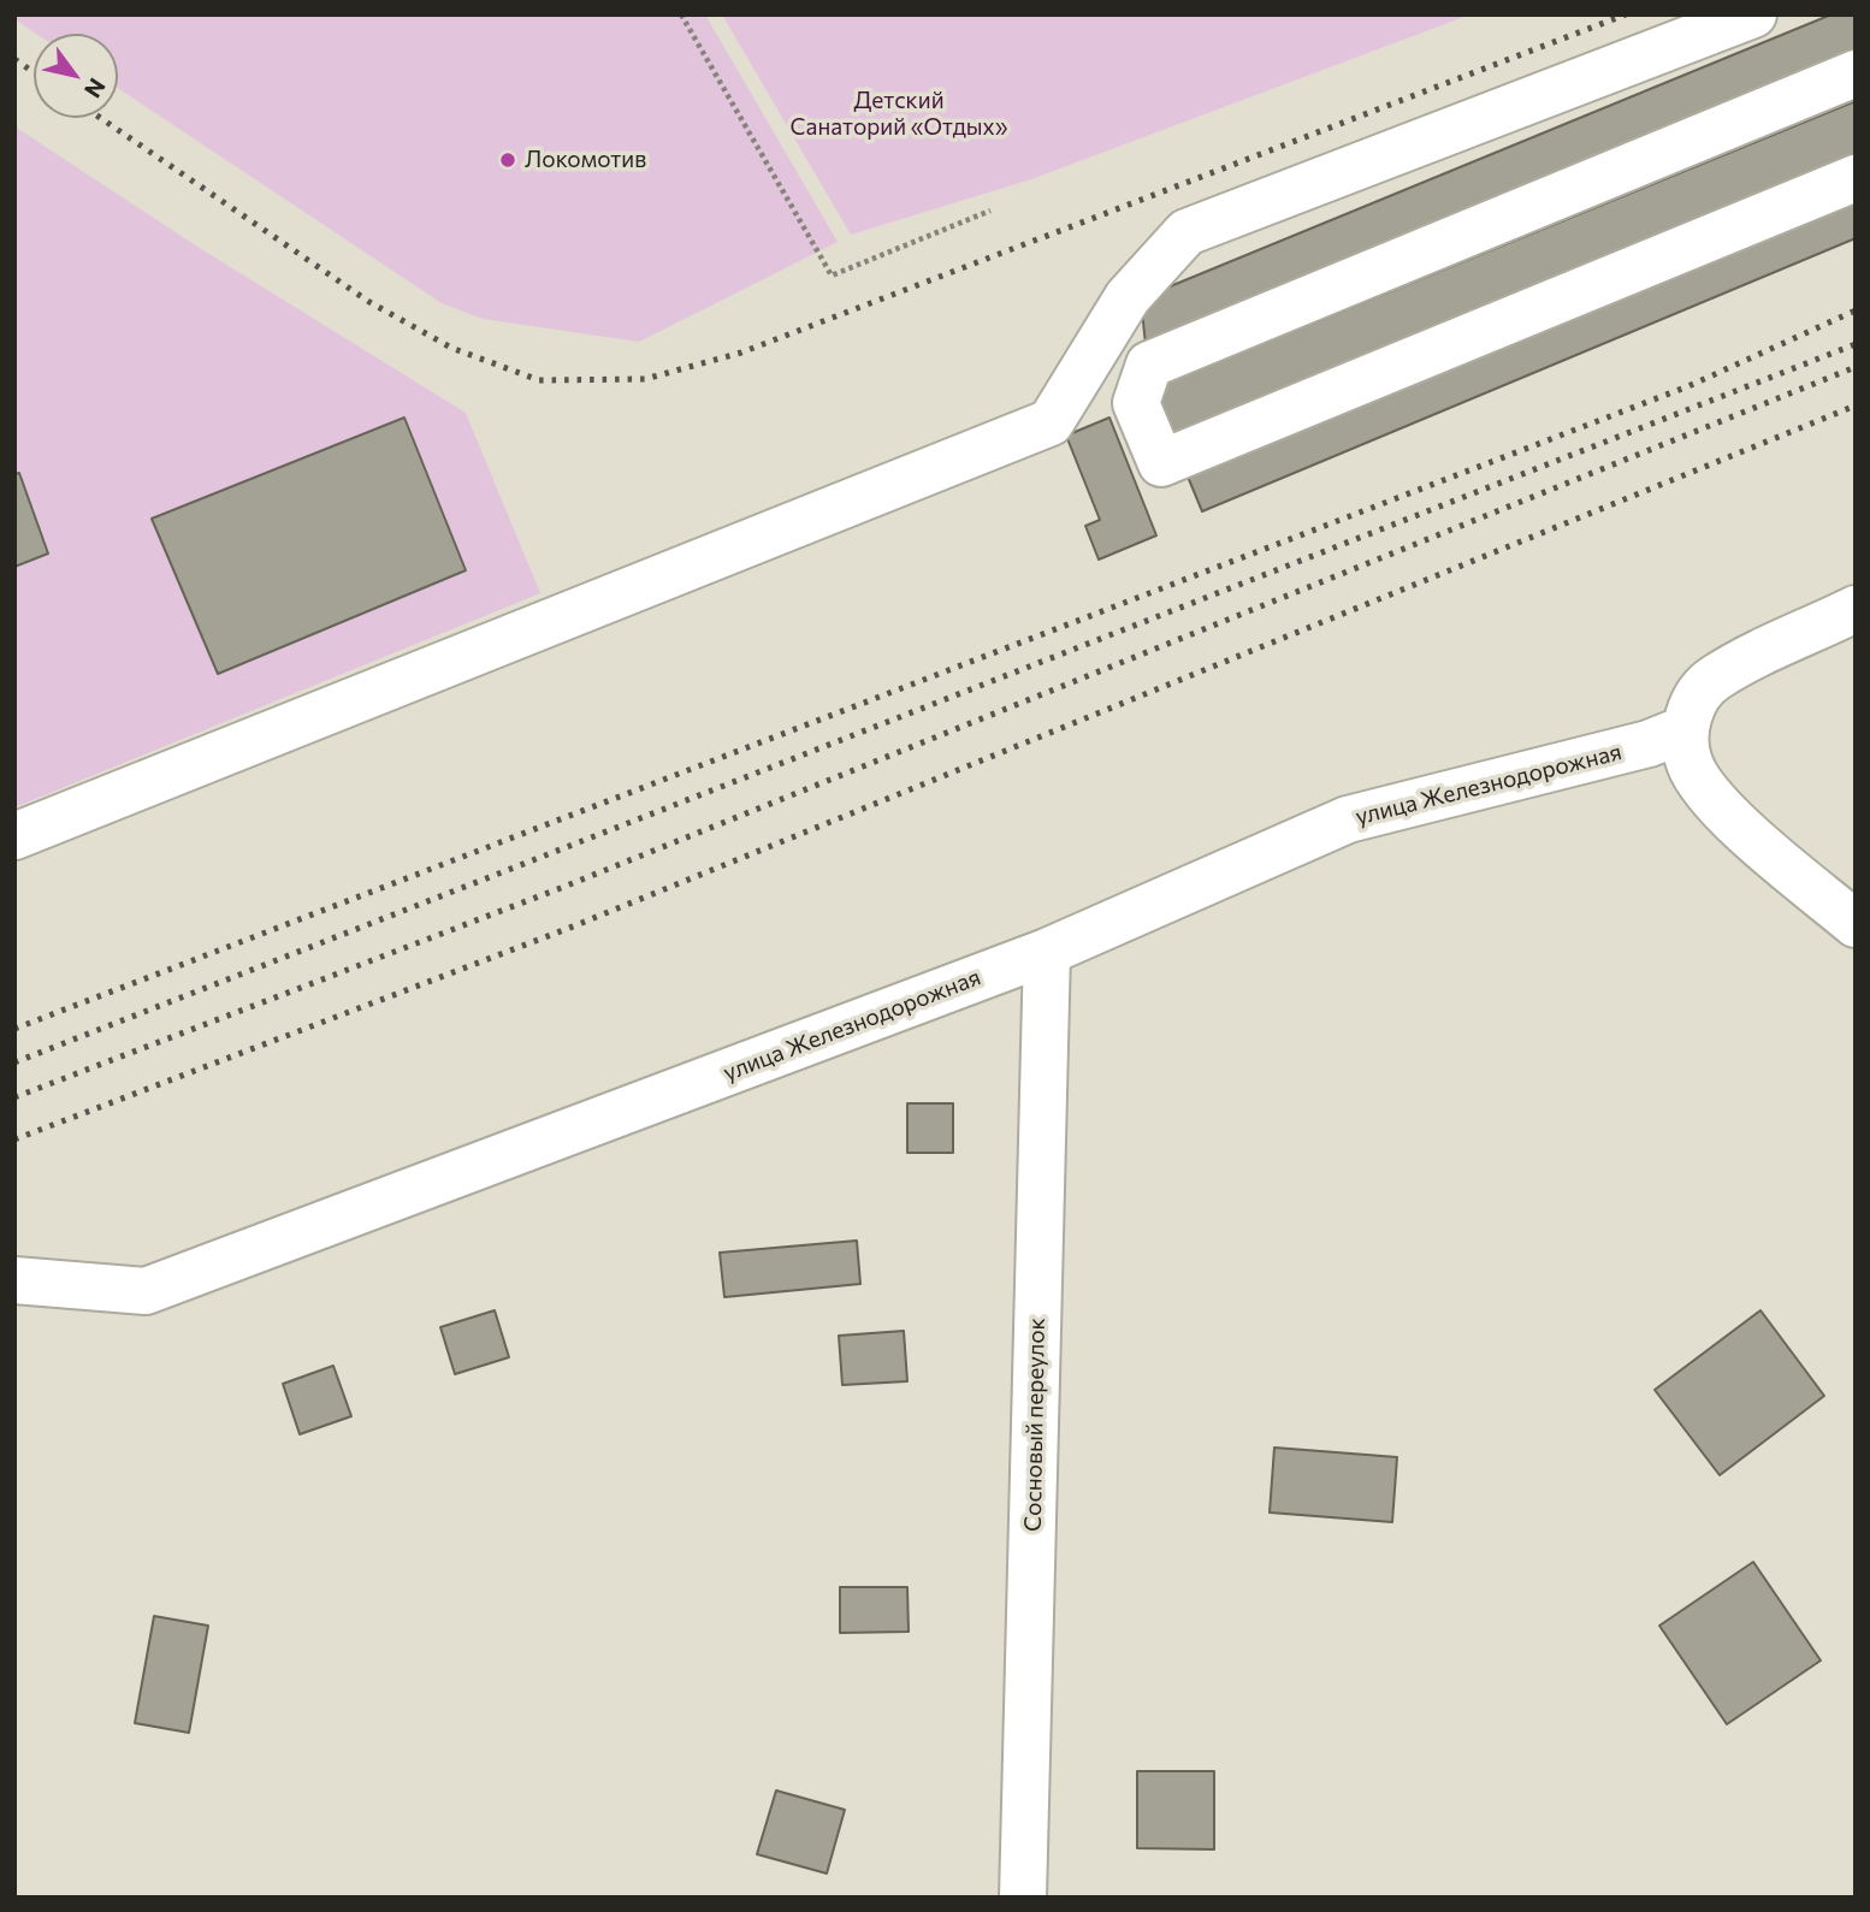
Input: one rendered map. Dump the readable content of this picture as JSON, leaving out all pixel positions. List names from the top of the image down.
{
  "streets": {
    "street": ["улица Железнодорожная", "Сосновый переулок"]
  },
  "crossings": [
    ["улица Железнодорожная", "Сосновый переулок"]
  ],
  "parks": ["Детский Санаторий «Отдых»"],
  "places": ["Локомотив"],
  "north": "bottom right"
}
